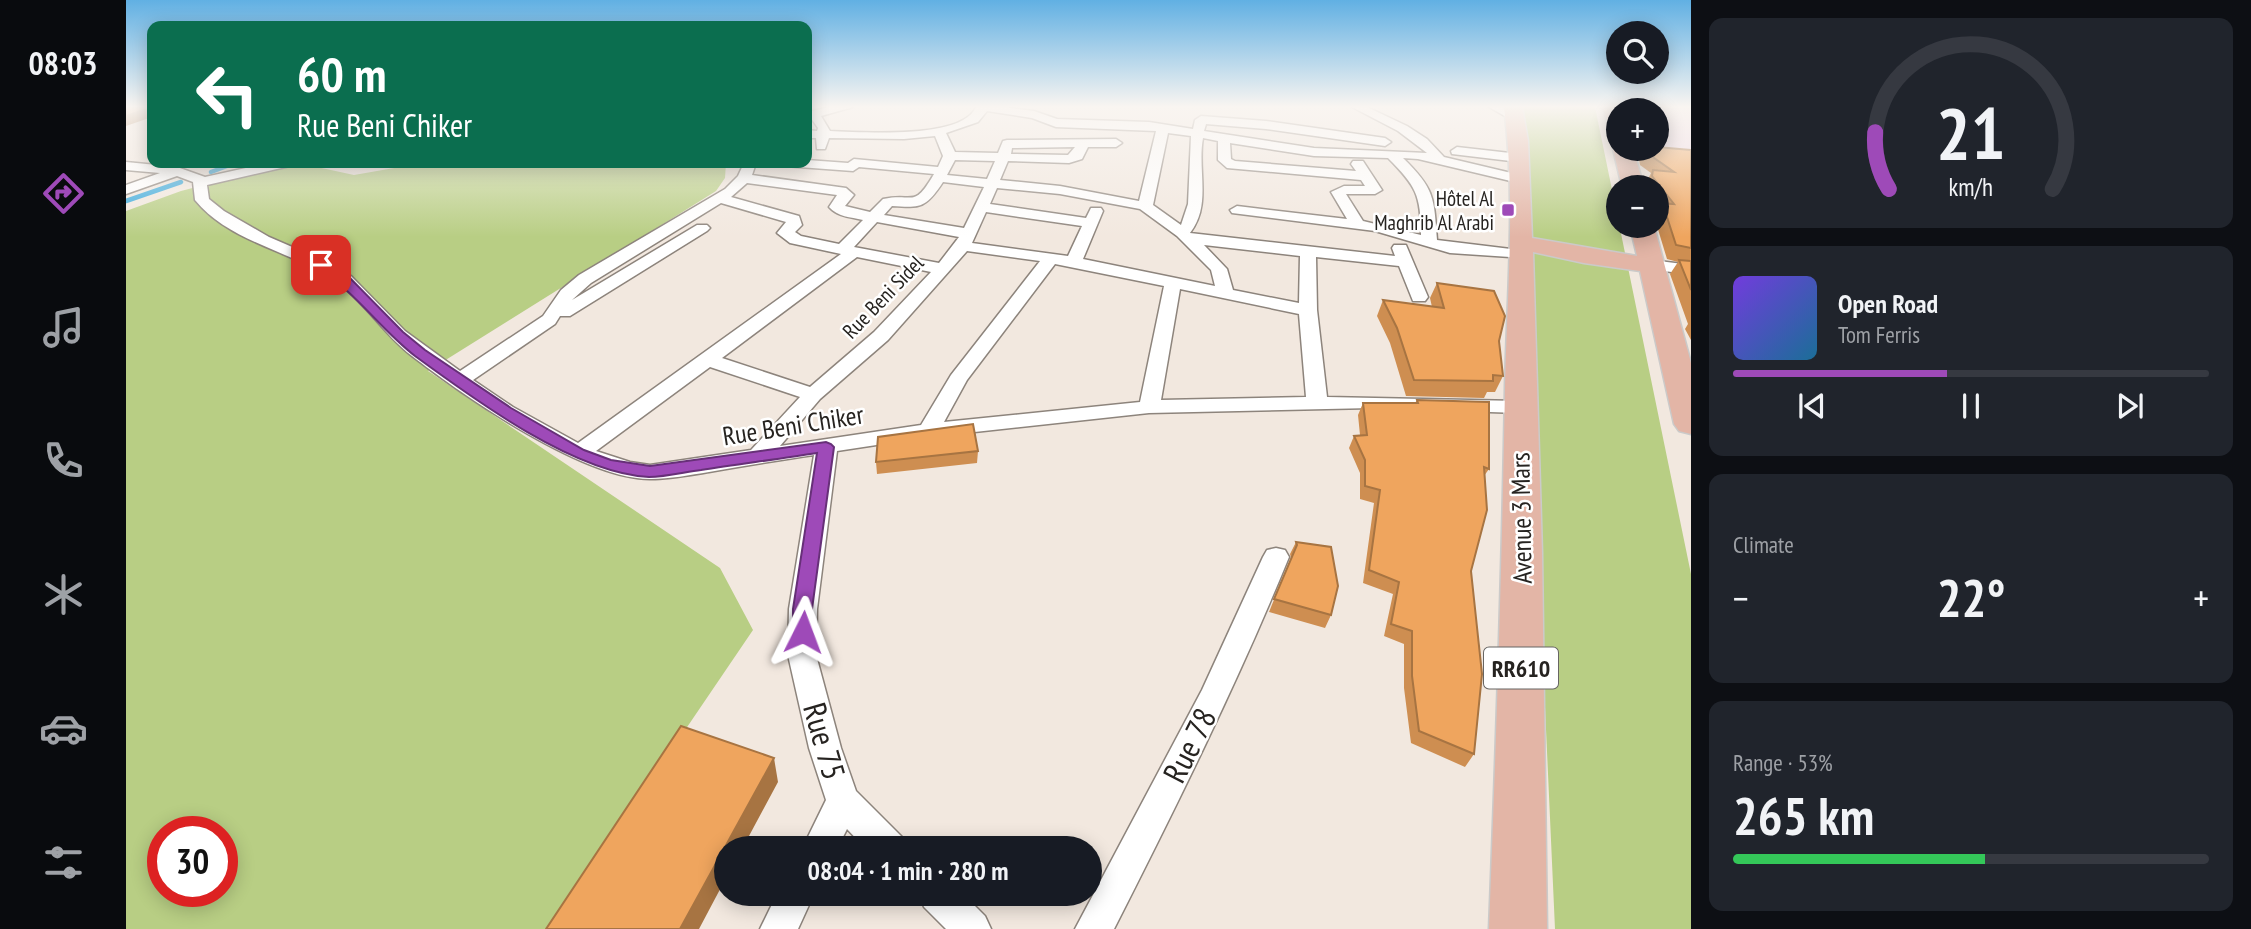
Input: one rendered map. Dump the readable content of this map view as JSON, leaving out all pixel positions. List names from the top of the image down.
{
  "streets": {
    "main road": ["Avenue 3 Mars", "RR610"],
    "street": [
      "Rue Beni Sidel",
      "Rue Beni Chiker",
      "Rue 75",
      "Rue 78"
    ]
  },
  "crossings": [
    ["Rue Beni Sidel", "Rue Beni Chiker"],
    ["Rue Beni Chiker", "Avenue 3 Mars"],
    ["Rue Beni Chiker", "Rue 75"]
  ],
  "places": {
    "transit": ["Hôtel Al Maghrib Al Arabi"]
  },
  "page": {
    "tabs": "08:03",
    "map_buttons": ["+", "−"],
    "turn": ["60 m", "Rue Beni Chiker"],
    "song": ["Open Road", "Tom Ferris"],
    "tile": [
      "Climate",
      ["Range · 53%", "265 km"]
    ],
    "heat": ["−", "22°", "+"],
    "limit": "30",
    "trip": "08:04 · 1 min · 280 m",
    "gauge": ["21", "km/h"]
  }
}
